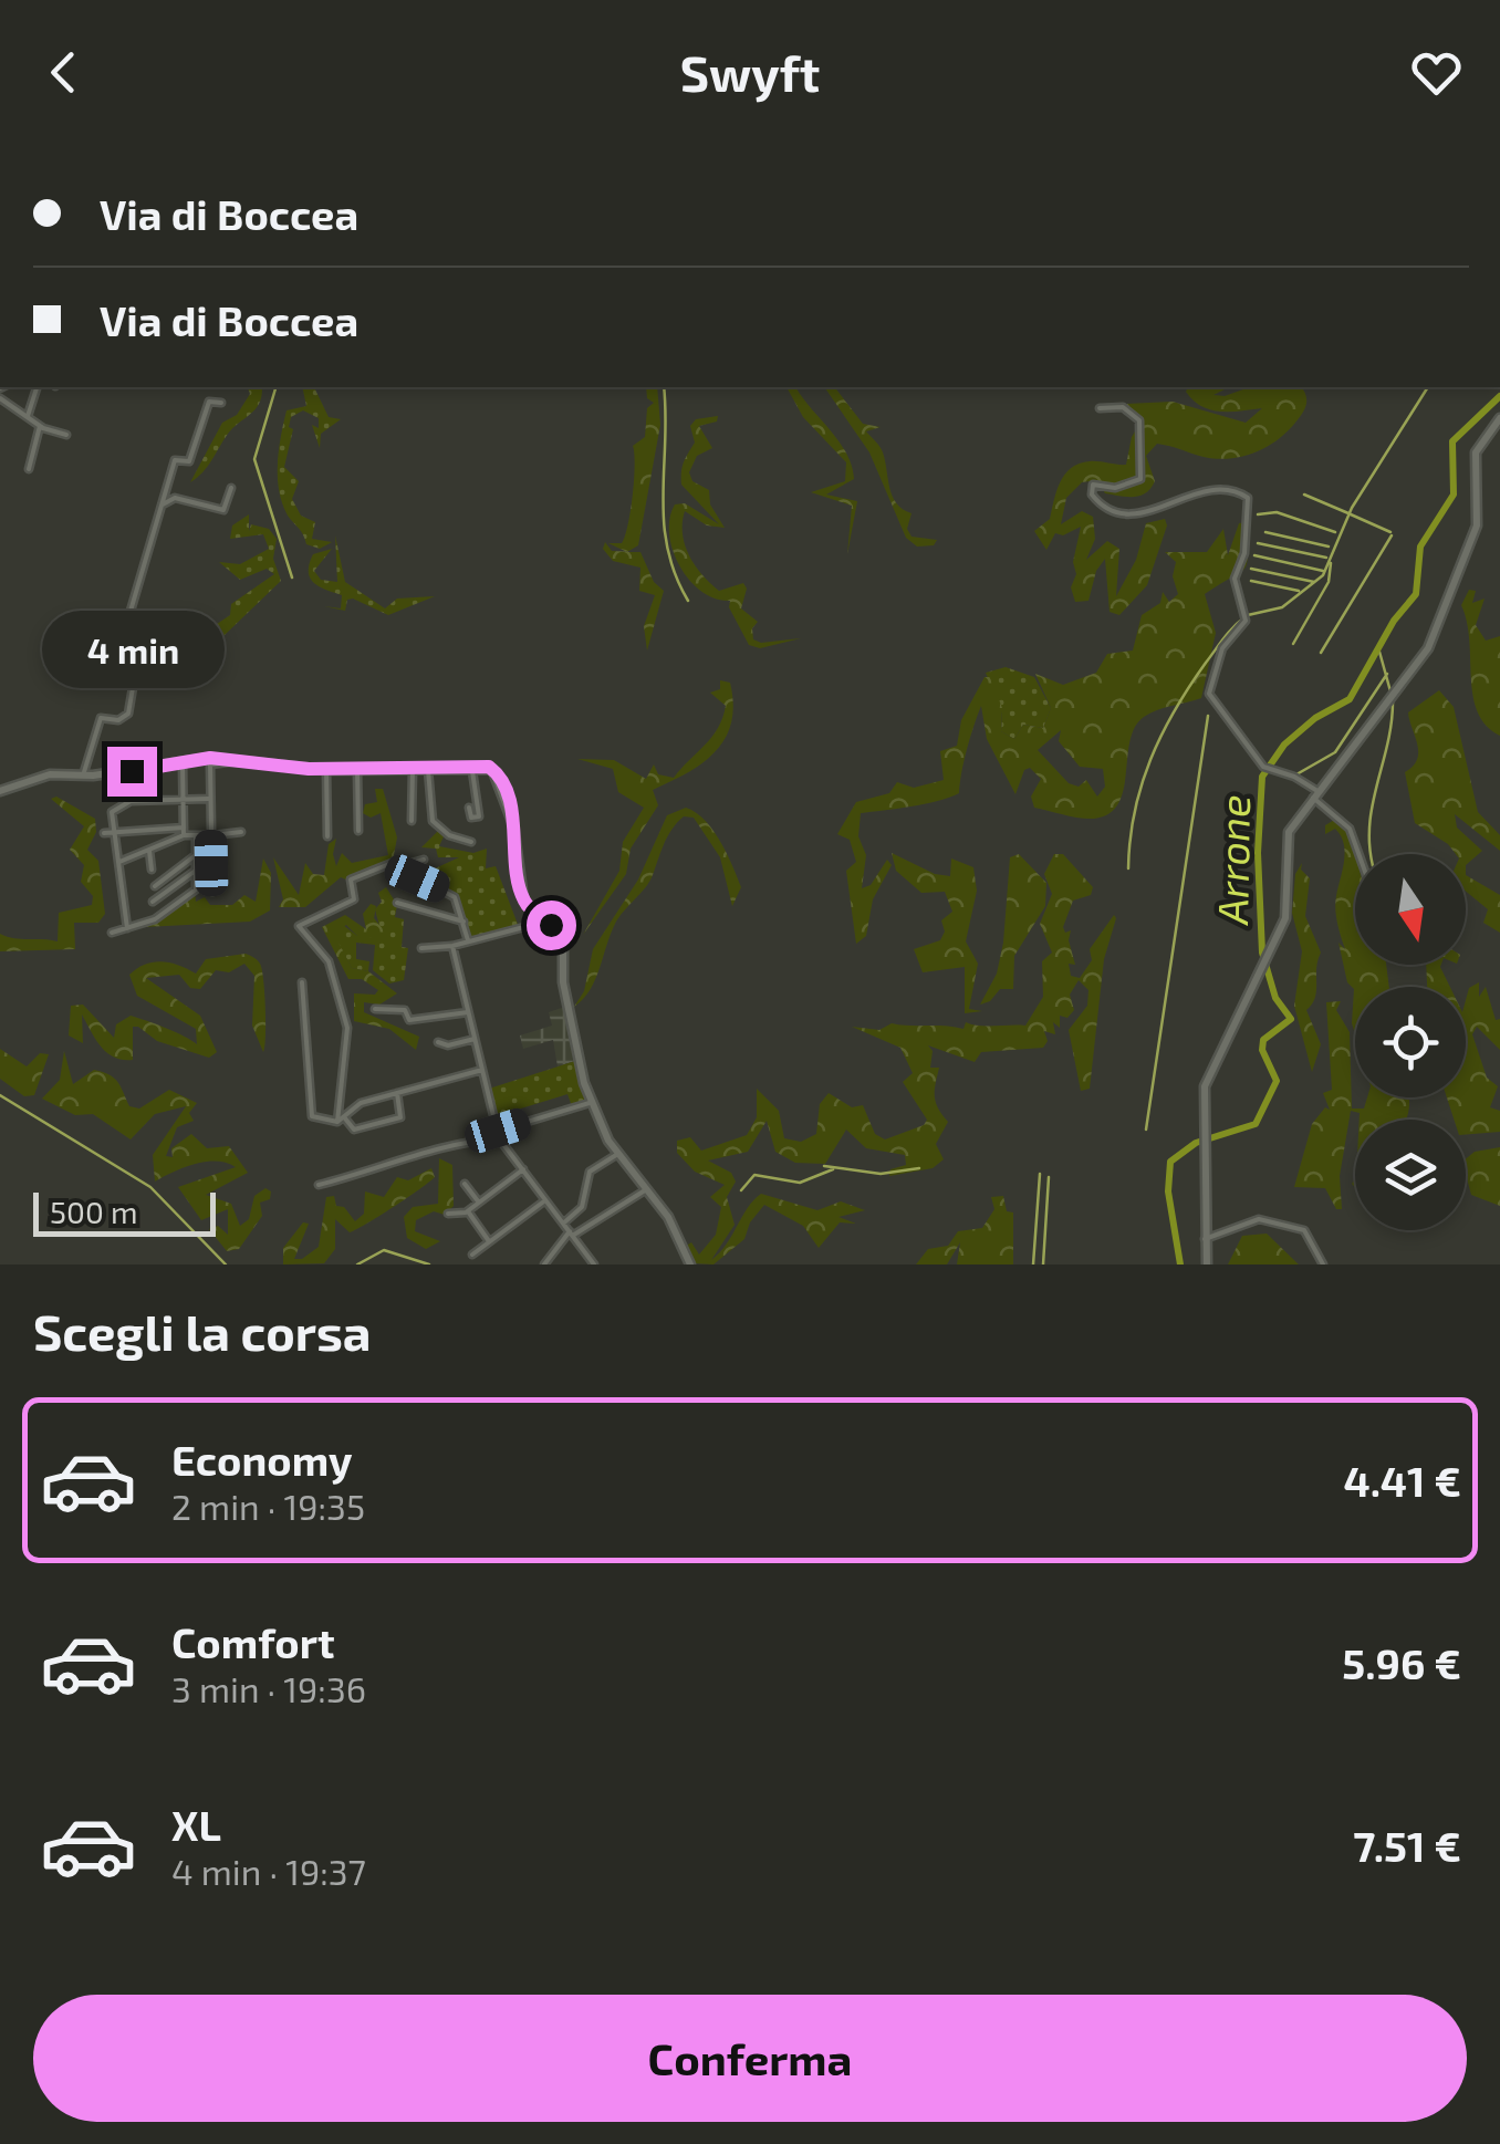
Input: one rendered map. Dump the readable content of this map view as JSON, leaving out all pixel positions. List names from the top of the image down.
{
  "water": ["Arrone"],
  "scale_bar": "500 m",
  "north": "bottom",
  "page": {
    "header": "Swyft",
    "banner": ["Via di Boccea", "Via di Boccea"],
    "bubble": "4 min",
    "scale": "500 m",
    "heading": "Scegli la corsa",
    "list": [
      {
        "name": "Economy",
        "note": "2 min · 19:35",
        "value": "4.41 €"
      },
      {
        "name": "Comfort",
        "note": "3 min · 19:36",
        "value": "5.96 €"
      },
      {
        "name": "XL",
        "note": "4 min · 19:37",
        "value": "7.51 €"
      }
    ],
    "buttons": "Conferma"
  }
}
